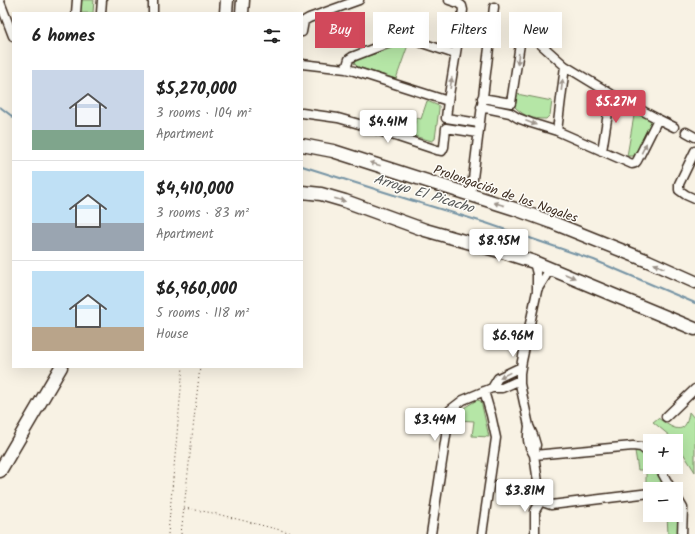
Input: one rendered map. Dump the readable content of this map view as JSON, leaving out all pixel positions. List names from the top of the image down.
{
  "streets": {
    "main road": ["Prolongación de los Nogales"]
  },
  "water": ["Arroyo El Picacho"],
  "page": {
    "chip": [
      "Buy",
      "Rent",
      "Filters",
      "New"
    ],
    "heading": "6 homes",
    "list": [
      {
        "name": "$5,270,000",
        "note": "3 rooms · 104 m² · Apartment"
      },
      {
        "name": "$4,410,000",
        "note": "3 rooms · 83 m² · Apartment"
      },
      {
        "name": "$6,960,000",
        "note": "5 rooms · 118 m² · House"
      }
    ],
    "price": [
      "$5.27M",
      "$4.41M",
      "$8.95M",
      "$6.96M",
      "$3.44M",
      "$3.81M"
    ],
    "map_buttons": ["+", "−"]
  }
}
